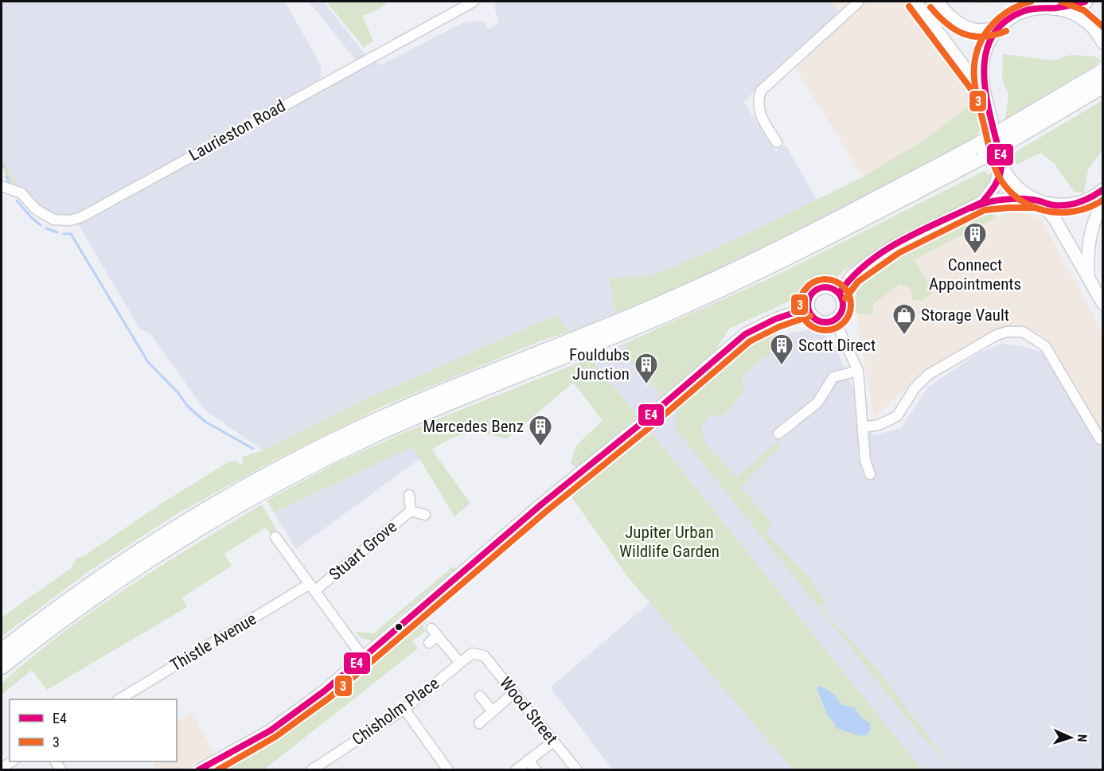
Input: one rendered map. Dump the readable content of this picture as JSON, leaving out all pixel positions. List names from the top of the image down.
{
  "streets": {
    "street": [
      "Laurieston Road",
      "Stuart Grove",
      "Thistle Avenue",
      "Wood Street",
      "Chisholm Place"
    ]
  },
  "crossings": [
    ["Stuart Grove", "Thistle Avenue"],
    ["Wood Street", "Chisholm Place"]
  ],
  "parks": ["Jupiter Urban Wildlife Garden"],
  "places": {
    "building": [
      "Connect Appointments",
      "Scott Direct",
      "Fouldubs Junction",
      "Mercedes Benz"
    ],
    "shop": ["Storage Vault"]
  },
  "lines": ["transit line E4", "transit line 3"],
  "legend": ["E4", "3"],
  "north": "right"
}
